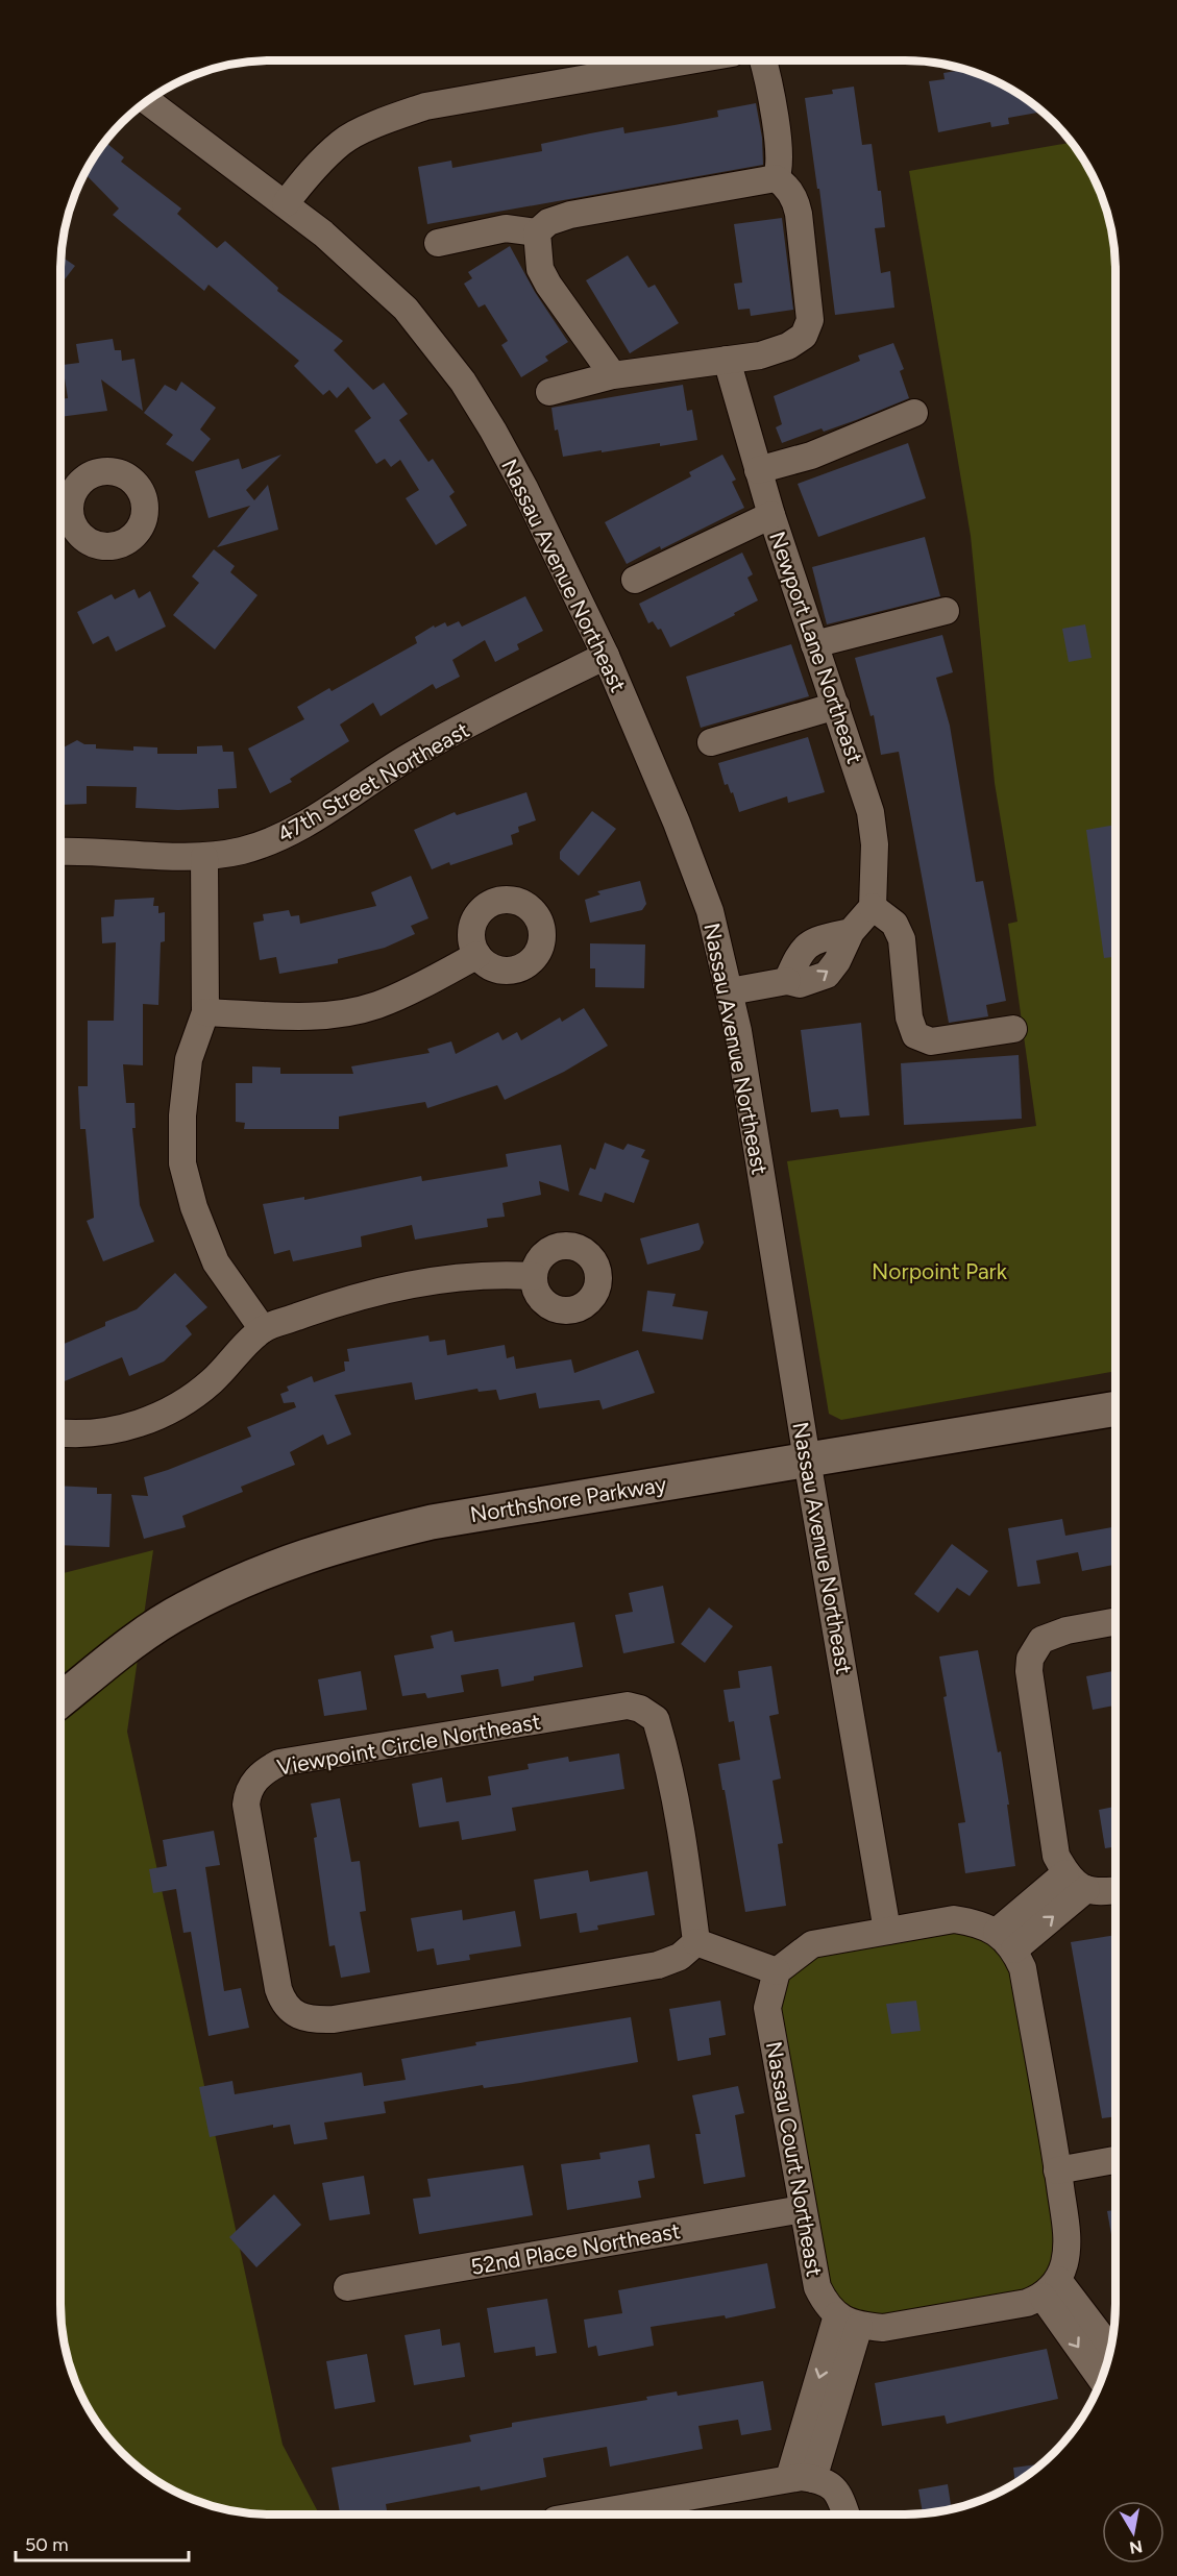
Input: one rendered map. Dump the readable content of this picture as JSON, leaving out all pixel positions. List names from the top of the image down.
{
  "streets": {
    "street": [
      "Nassau Avenue Northeast",
      "Newport Lane Northeast",
      "47th Street Northeast",
      "Northshore Parkway",
      "Viewpoint Circle Northeast",
      "Nassau Court Northeast",
      "52nd Place Northeast"
    ]
  },
  "crossings": [
    ["Nassau Avenue Northeast", "47th Street Northeast"],
    ["Nassau Avenue Northeast", "Northshore Parkway"],
    ["Nassau Court Northeast", "52nd Place Northeast"]
  ],
  "parks": ["Norpoint Park"],
  "scale_bar": "50 m",
  "north": "bottom"
}
